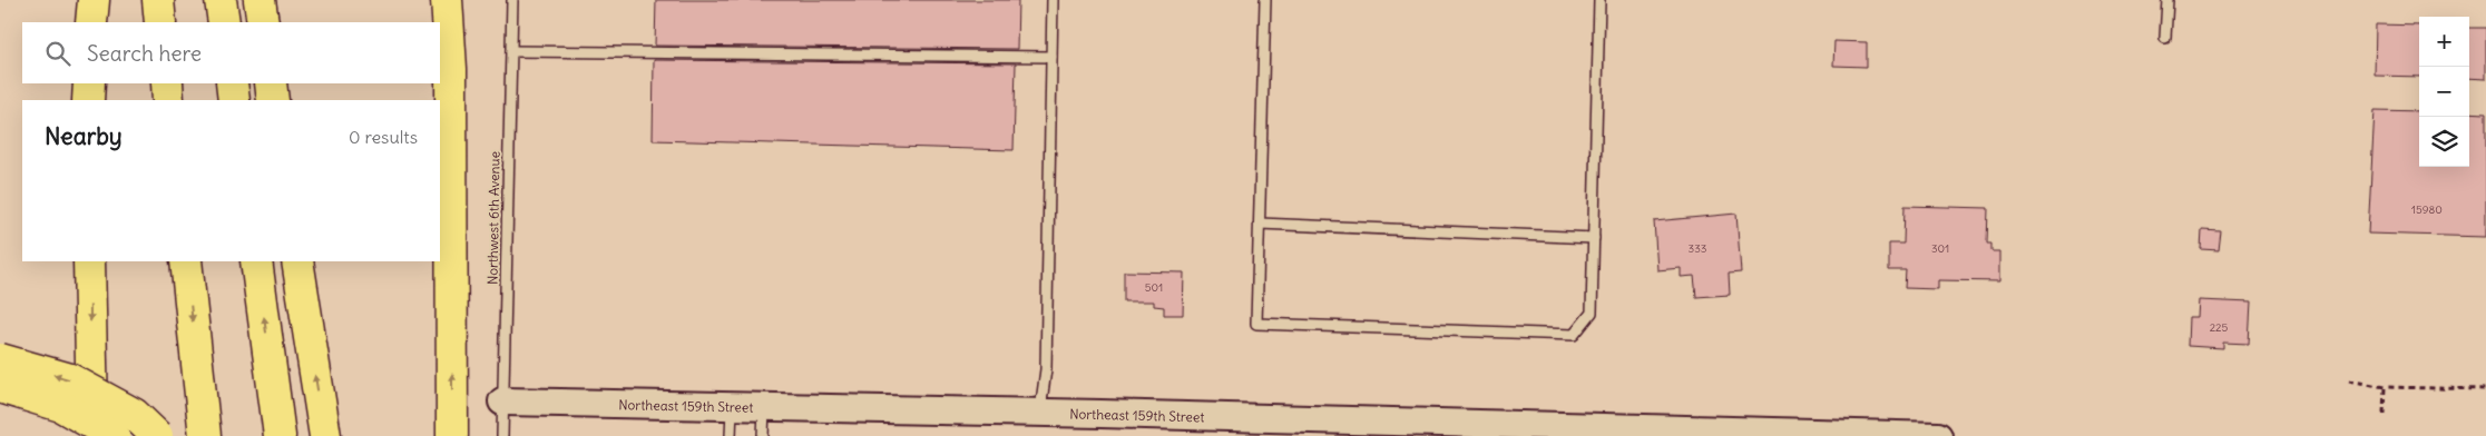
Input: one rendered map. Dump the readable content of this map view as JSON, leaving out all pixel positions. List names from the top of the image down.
{
  "streets": {
    "street": ["Northeast 159th Street"],
    "lane": ["Northwest 6th Avenue"]
  },
  "crossings": [
    ["Northwest 6th Avenue", "Northeast 159th Street"]
  ],
  "house_numbers": [
    "15980",
    "333",
    "301",
    "501",
    "225"
  ],
  "page": {
    "map_buttons": ["+", "−"],
    "search": "Search here",
    "heading": ["Nearby", "0 results"]
  }
}
